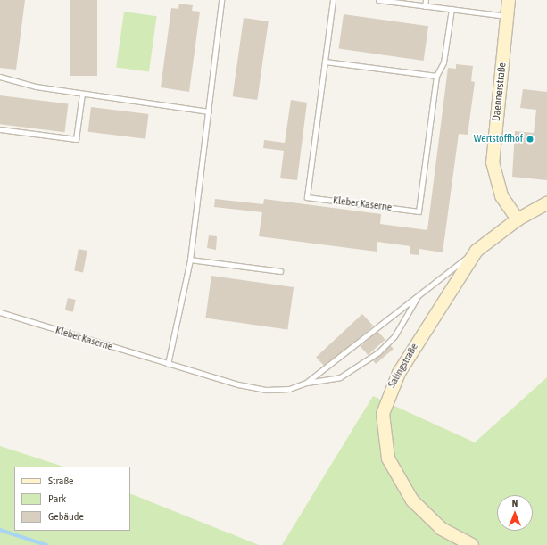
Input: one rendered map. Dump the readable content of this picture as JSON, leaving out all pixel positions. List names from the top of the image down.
{
  "streets": {
    "street": ["Daennerstraße", "Salingstraße"],
    "lane": ["Kleber Kaserne"]
  },
  "crossings": [
    ["Daennerstraße", "Salingstraße"]
  ],
  "places": ["Wertstoffhof"],
  "legend": ["Straße", "Park", "Gebäude"],
  "north": "top"
}
